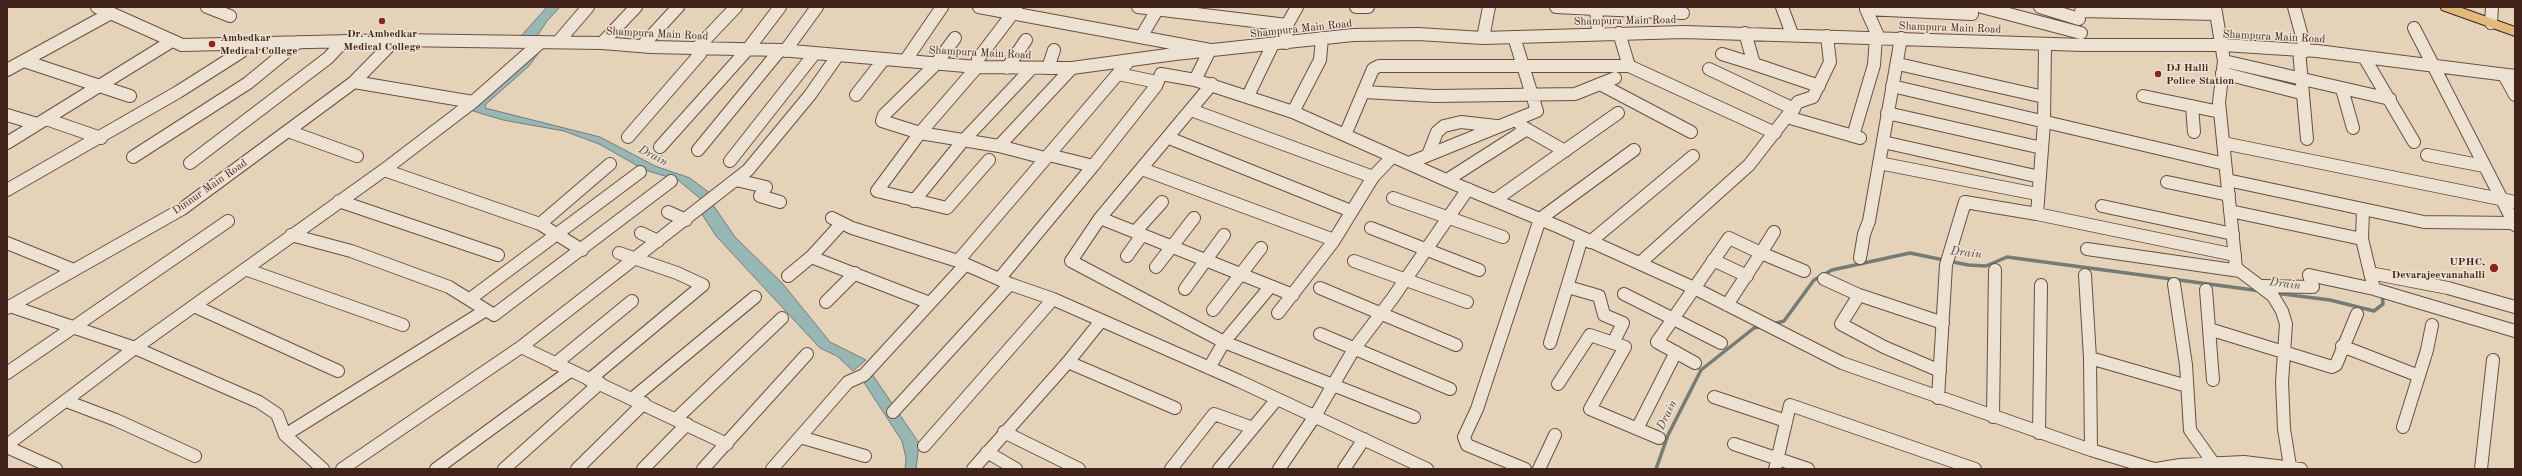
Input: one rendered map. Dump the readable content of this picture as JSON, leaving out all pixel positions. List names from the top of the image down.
{
  "streets": {
    "street": ["Shampura Main Road", "Dinnur Main Road"]
  },
  "crossings": [
    ["Shampura Main Road", "Dinnur Main Road"]
  ],
  "water": ["Drain"],
  "places": [
    "Dr. Ambedkar Medical College",
    "Ambedkar Medical College",
    "DJ Halli Police Station",
    "UPHC, Devarajeevanahalli"
  ]
}
